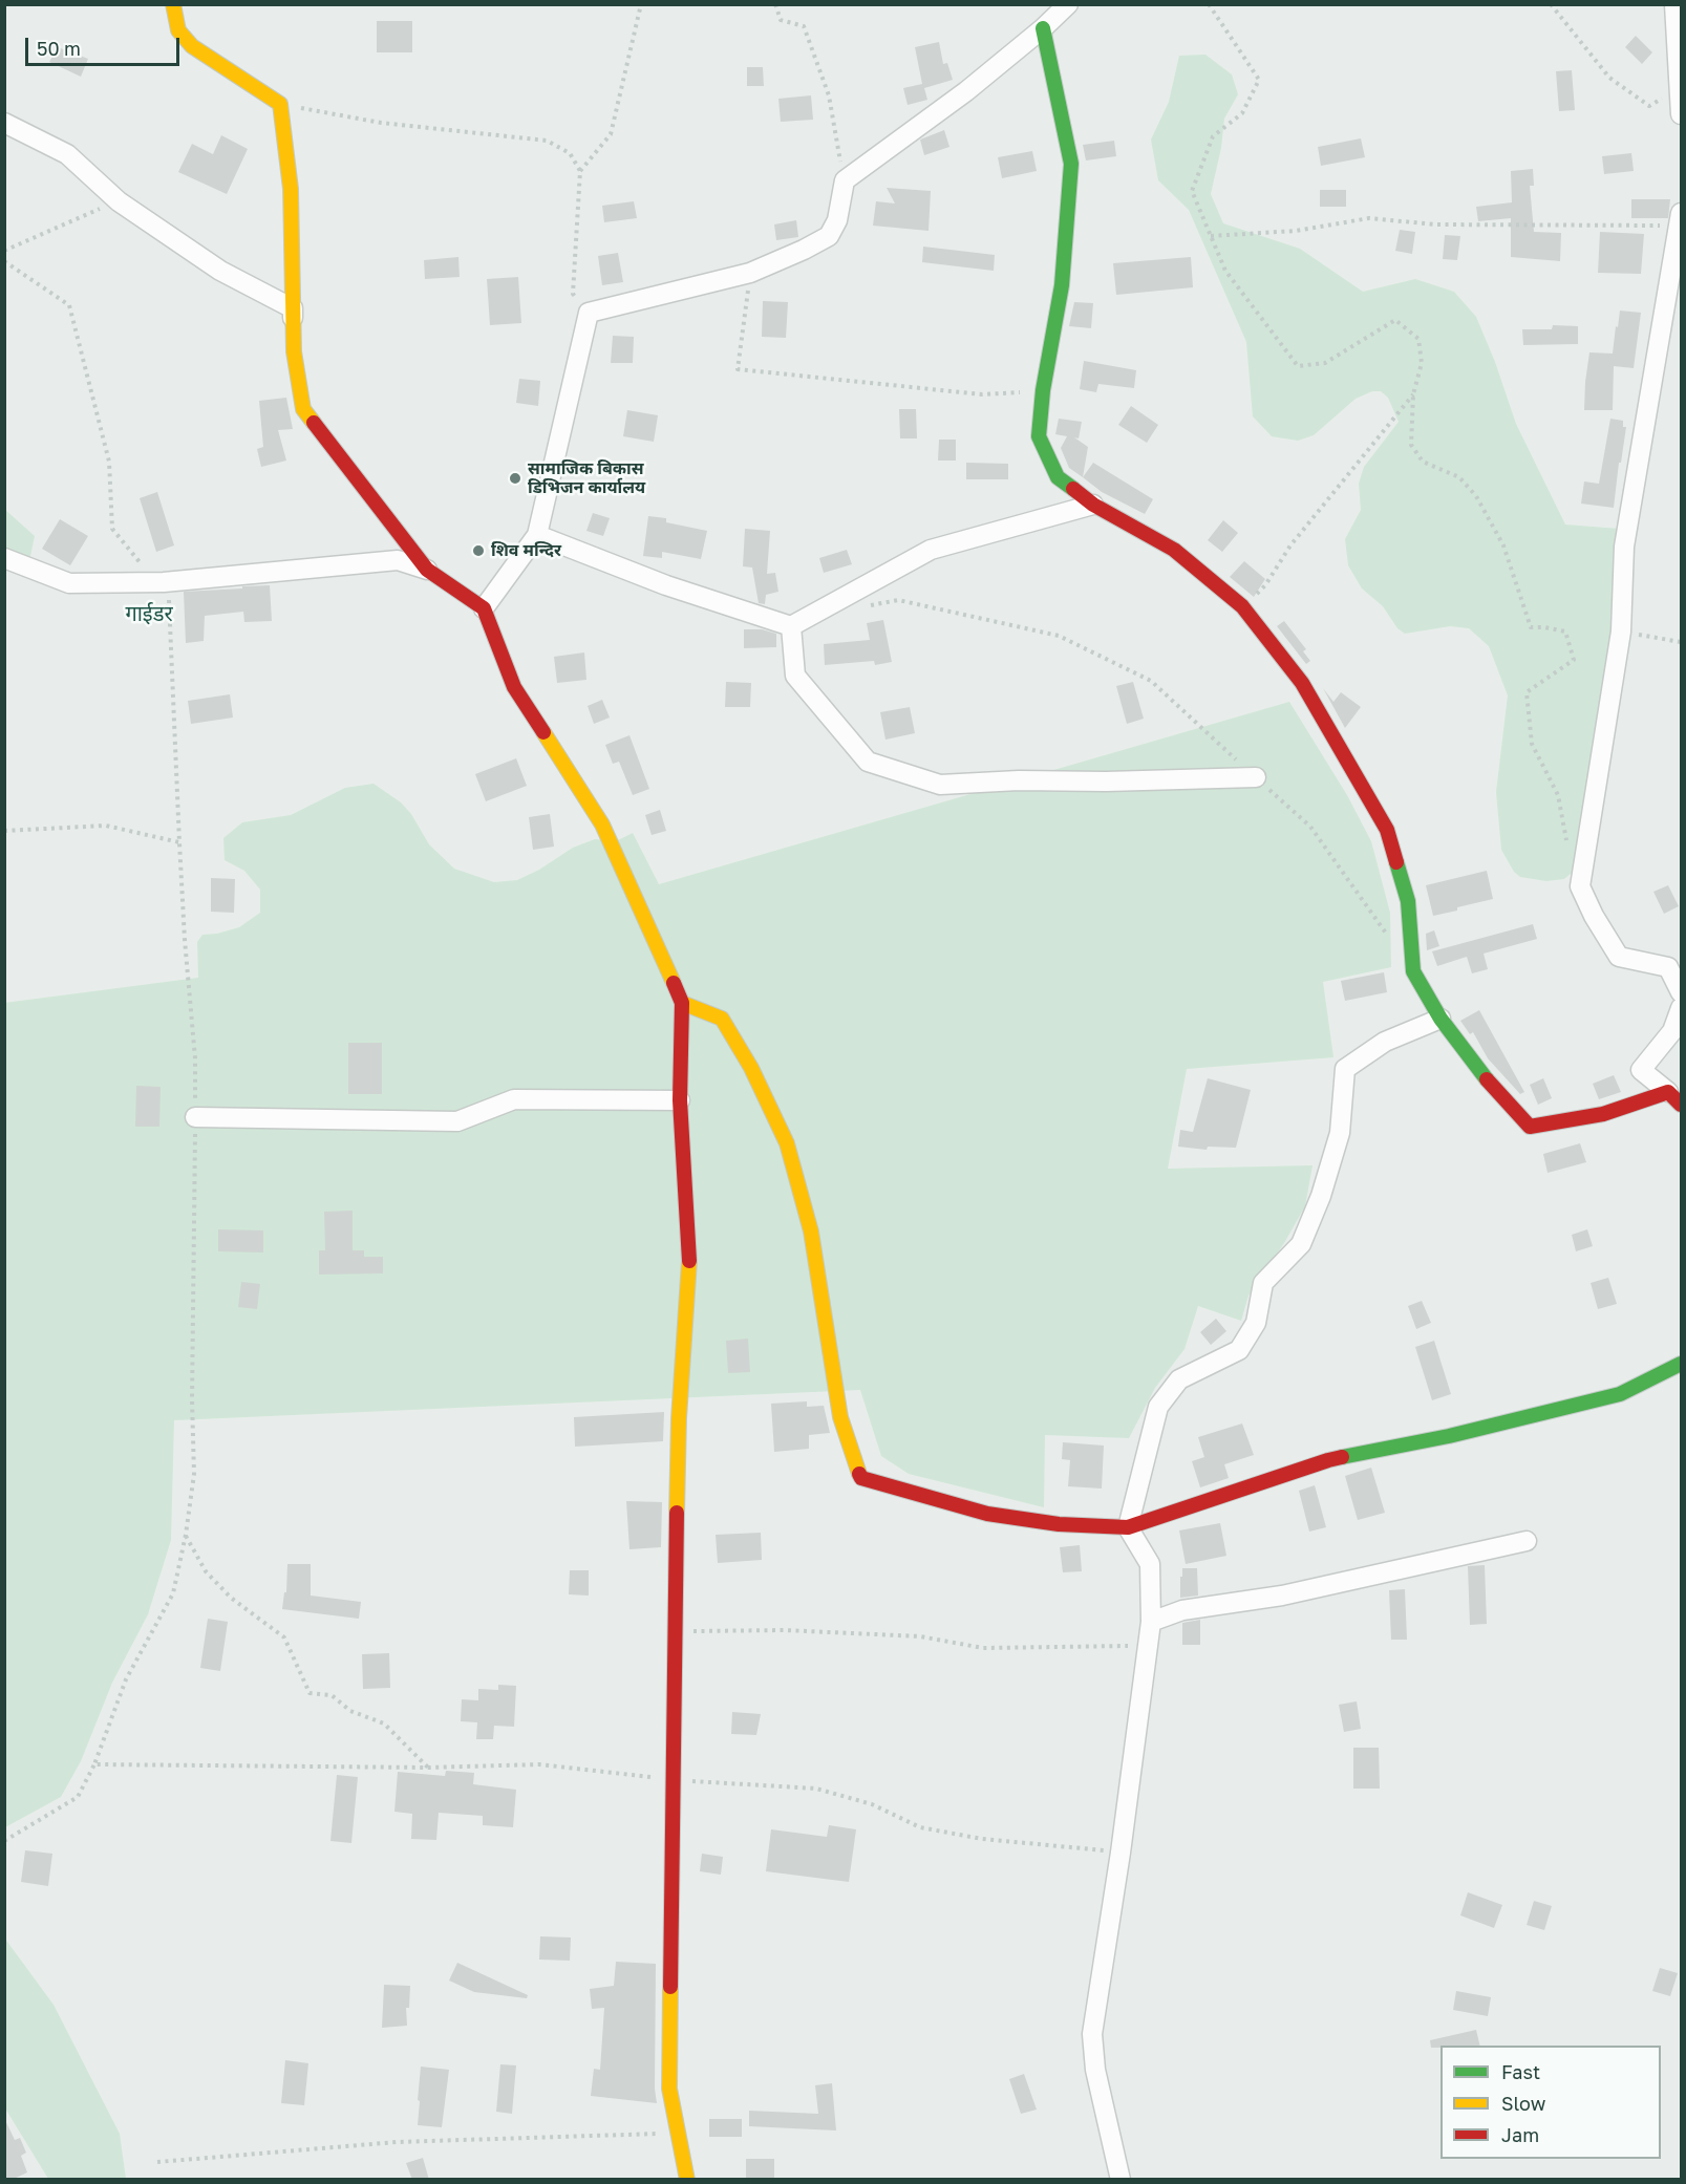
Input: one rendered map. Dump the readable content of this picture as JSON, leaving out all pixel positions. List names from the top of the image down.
{
  "districts": ["गाईडर"],
  "places": ["सामाजिक बिकास डिभिजन कार्यालय", "शिव मन्दिर"],
  "legend": ["Fast", "Slow", "Jam"],
  "scale_bar": "50 m"
}
